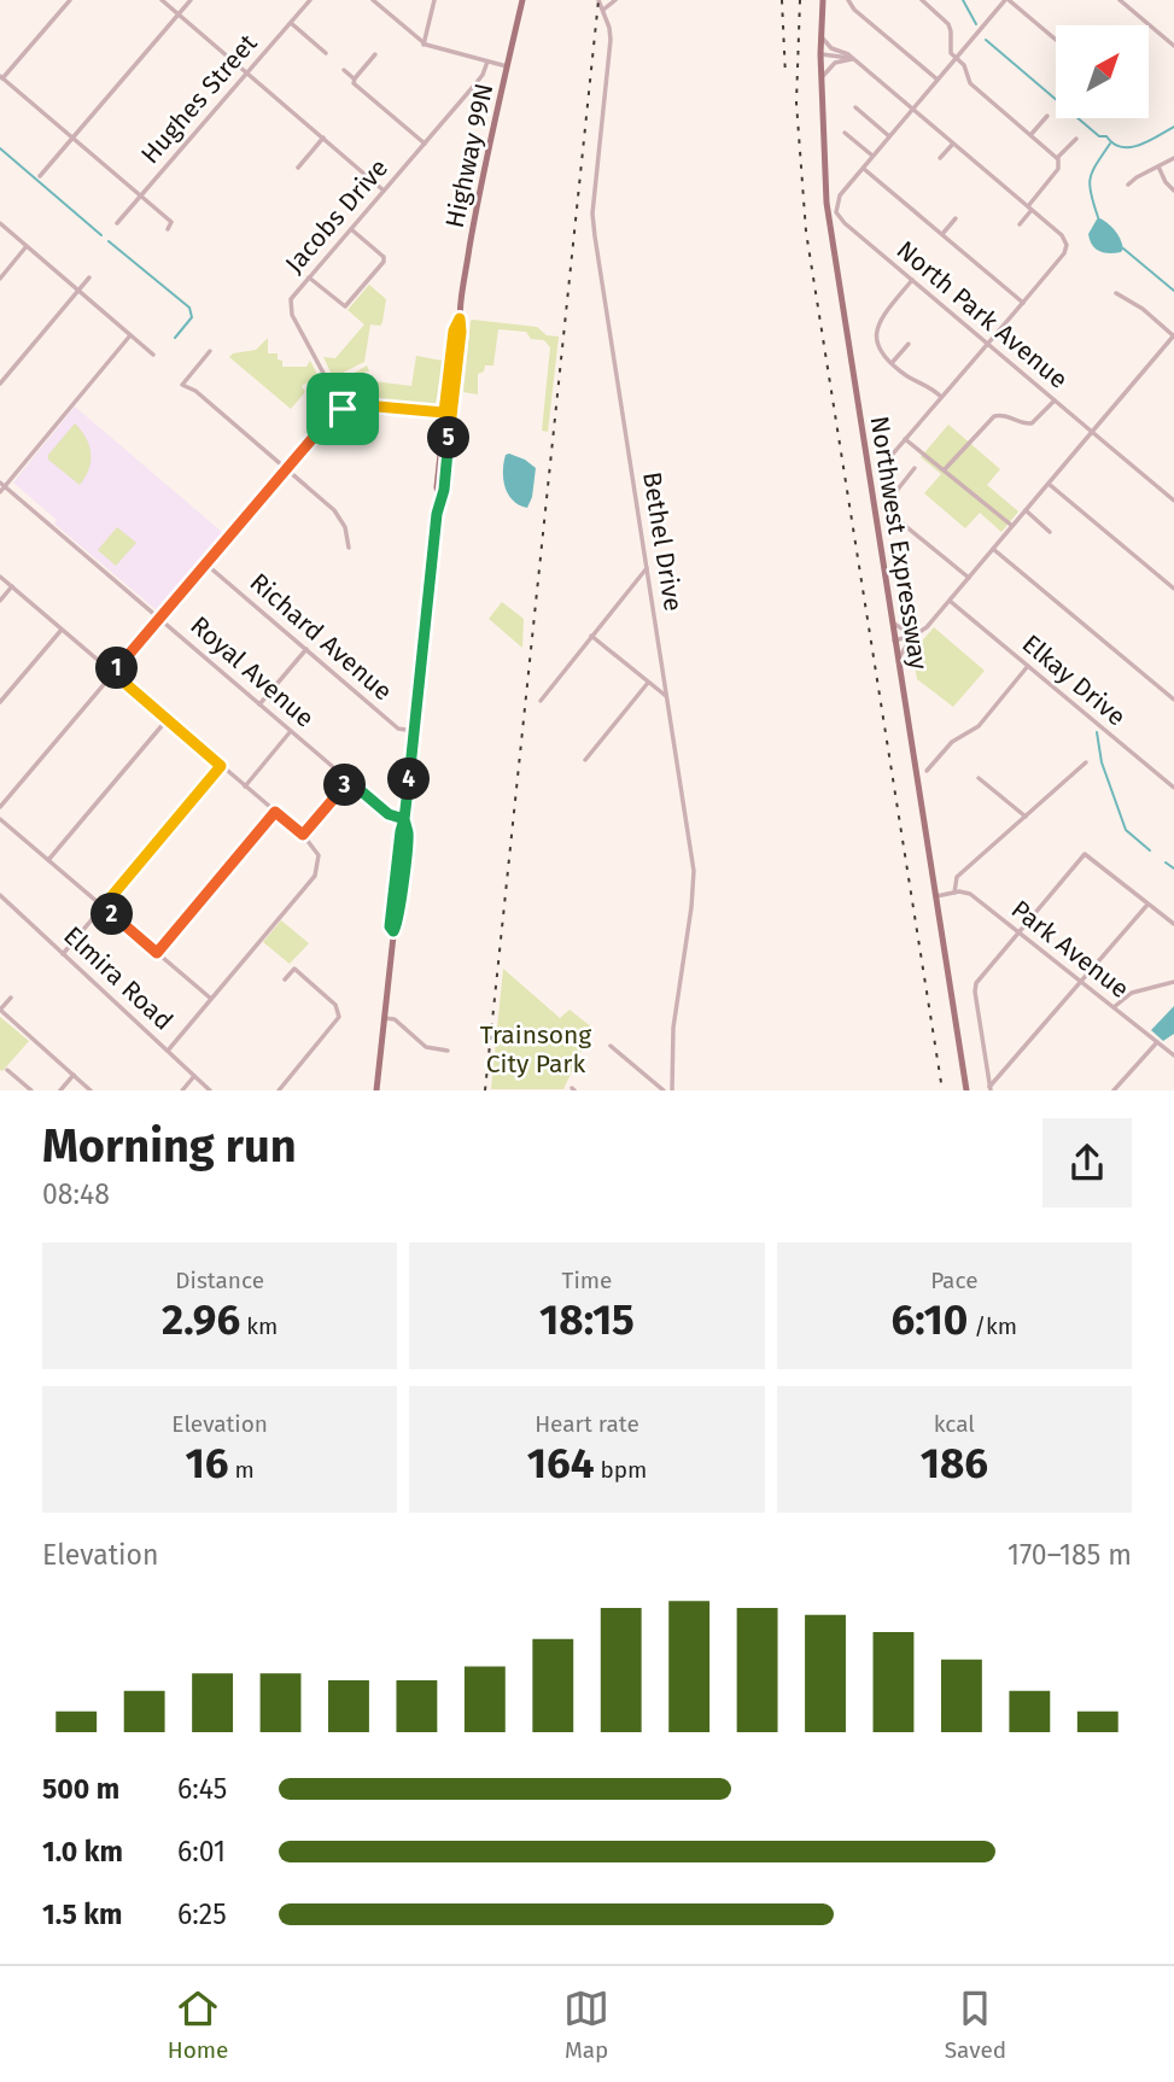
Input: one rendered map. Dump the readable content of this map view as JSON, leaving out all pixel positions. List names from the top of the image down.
{
  "streets": {
    "main road": ["Highway 99N", "Northwest Expressway"],
    "street": [
      "Hughes Street",
      "Jacobs Drive",
      "North Park Avenue",
      "Bethel Drive",
      "Richard Avenue",
      "Royal Avenue",
      "Elkay Drive",
      "Park Avenue",
      "Elmira Road"
    ]
  },
  "crossings": [
    ["Highway 99N", "Richard Avenue"],
    ["Highway 99N", "Royal Avenue"]
  ],
  "parks": ["Trainsong City Park"],
  "north": "top right",
  "page": {
    "pins": [
      "5",
      "1",
      "4",
      "3",
      "2"
    ],
    "heading": ["Morning run", "08:48"],
    "stats": [
      ["Distance", "2.96 km"],
      ["Time", "18:15"],
      ["Pace", "6:10 /km"],
      ["Elevation", "16 m"],
      ["Heart rate", "164 bpm"],
      ["kcal", "186"]
    ],
    "chart": ["Elevation", "170–185 m"],
    "list": [
      {
        "name": "500 m",
        "note": "6:45"
      },
      {
        "name": "1.0 km",
        "note": "6:01"
      },
      {
        "name": "1.5 km",
        "note": "6:25"
      }
    ],
    "tabs": ["Home", "Map", "Saved"]
  }
}
